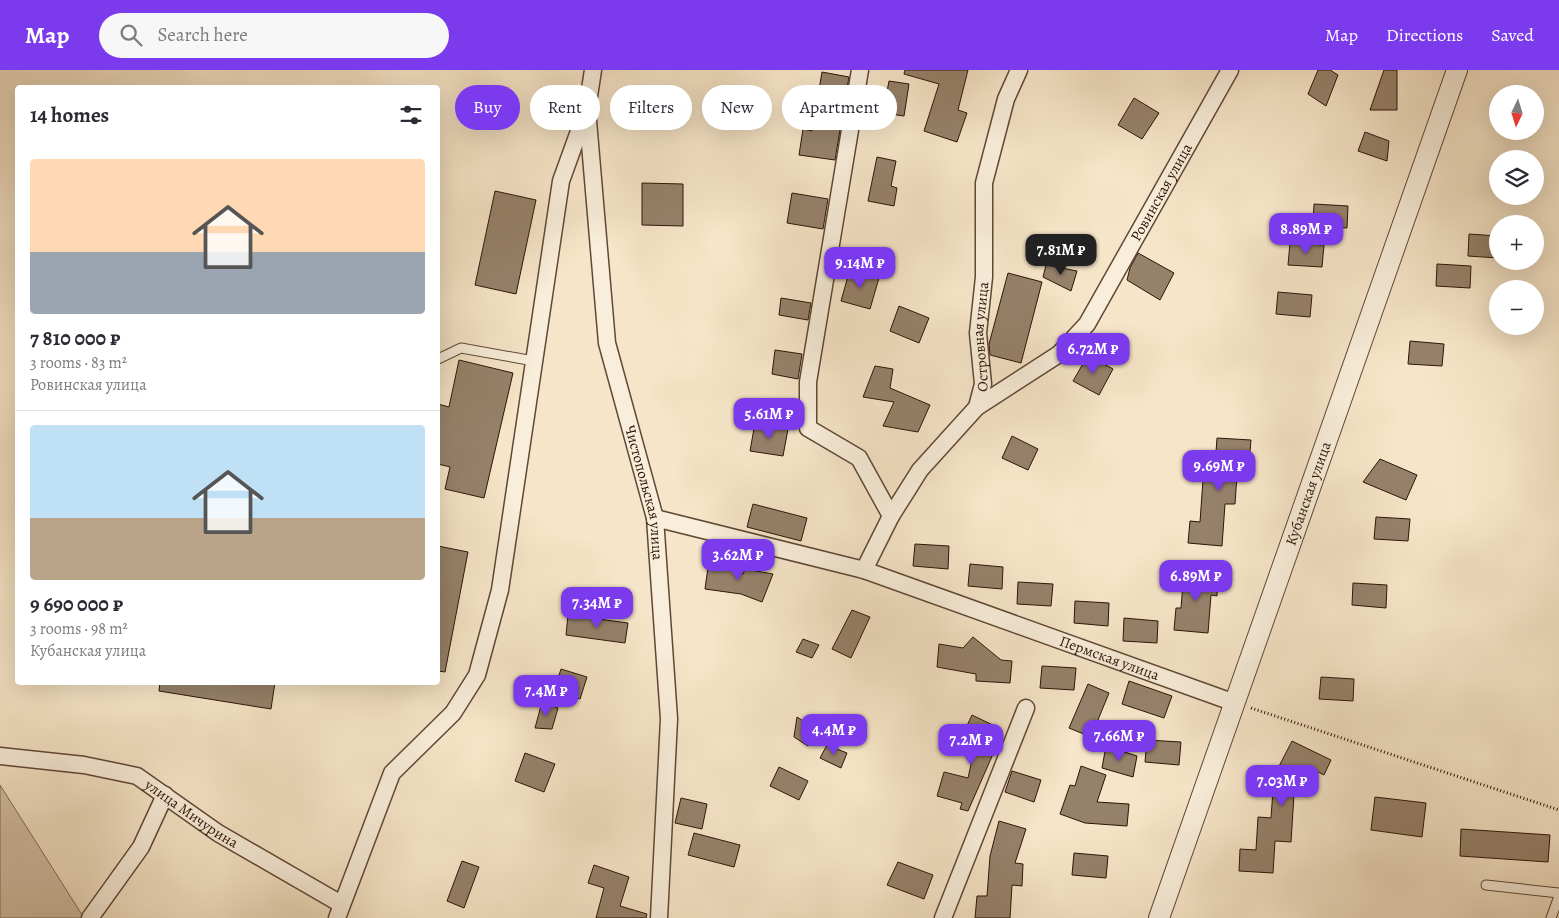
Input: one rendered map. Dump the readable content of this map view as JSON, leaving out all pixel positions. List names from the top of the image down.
{
  "streets": {
    "street": [
      "Ровинская улица",
      "Островная улица",
      "Чистопольская улица",
      "Кубанская улица",
      "Пермская улица",
      "улица Мичурина"
    ]
  },
  "crossings": [
    ["Ровинская улица", "Островная улица"],
    ["Островная улица", "Пермская улица"],
    ["Чистопольская улица", "Пермская улица"],
    ["Кубанская улица", "Пермская улица"]
  ],
  "north": "bottom",
  "page": {
    "header": "Map",
    "search": "Search here",
    "nav": ["Map", "Directions", "Saved"],
    "map_buttons": ["+", "−"],
    "chip": [
      "Buy",
      "Rent",
      "Filters",
      "New",
      "Apartment"
    ],
    "heading": "14 homes",
    "list": [
      {
        "name": "7 810 000 ₽",
        "note": "3 rooms · 83 m² · Ровинская улица"
      },
      {
        "name": "9 690 000 ₽",
        "note": "3 rooms · 98 m² · Кубанская улица"
      }
    ],
    "price": [
      "8.89M ₽",
      "7.81M ₽",
      "9.14M ₽",
      "6.72M ₽",
      "5.61M ₽",
      "9.69M ₽",
      "3.62M ₽",
      "6.89M ₽",
      "7.34M ₽",
      "7.4M ₽",
      "4.4M ₽",
      "7.66M ₽",
      "7.2M ₽",
      "7.03M ₽"
    ]
  }
}
